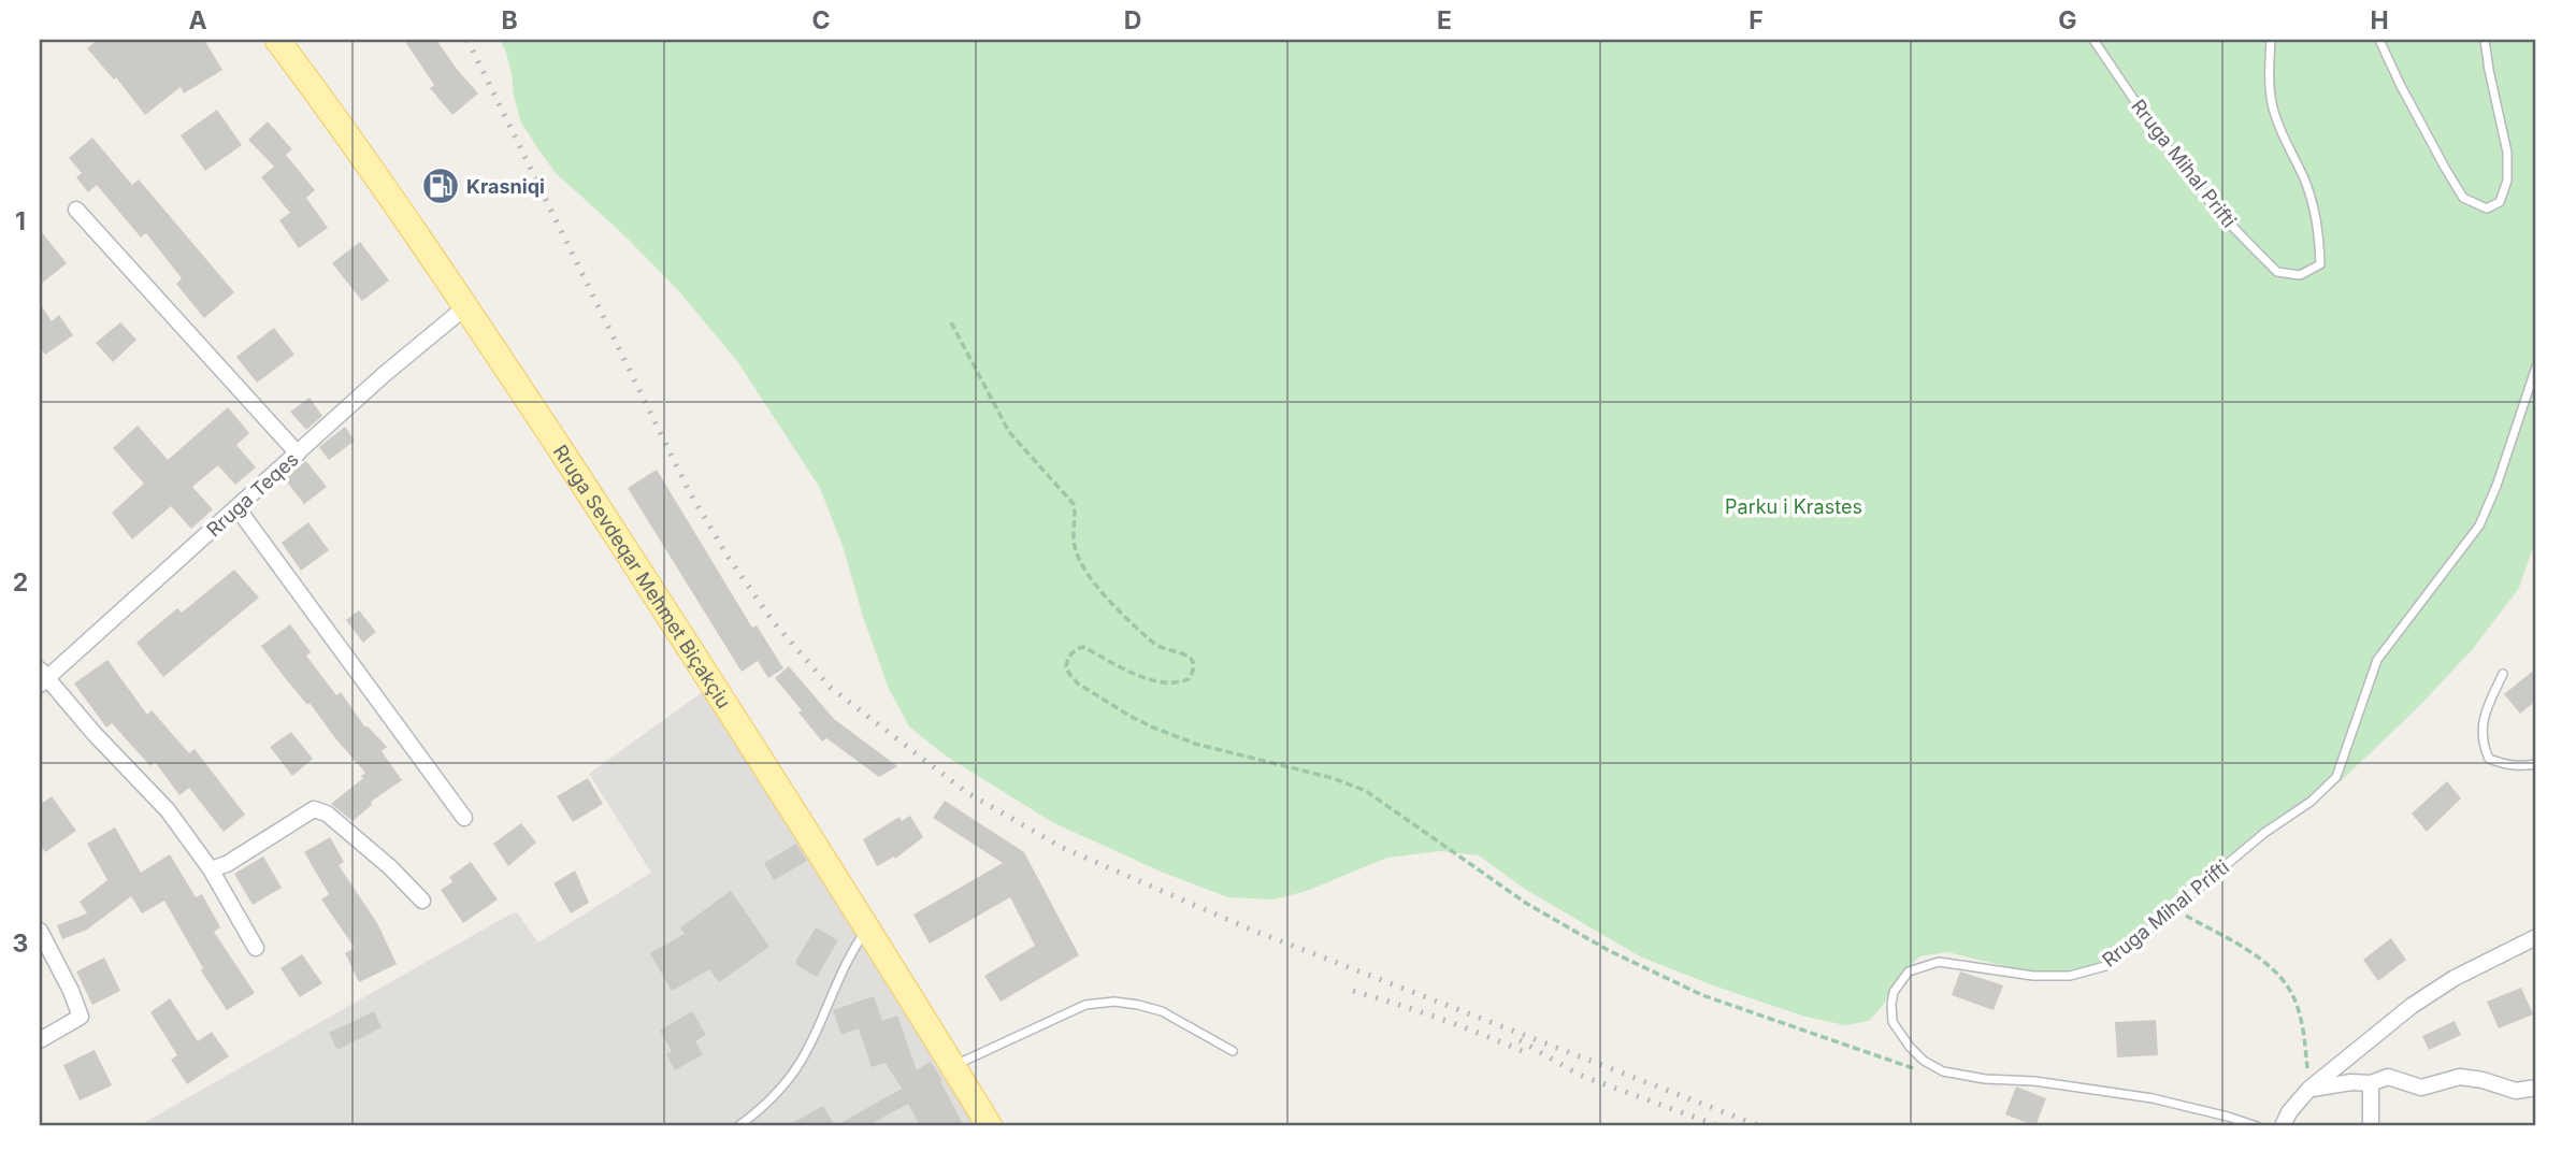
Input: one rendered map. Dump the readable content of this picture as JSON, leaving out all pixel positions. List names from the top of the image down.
{
  "streets": {
    "main road": ["Rruga Sevdeqar Mehmet Biçakçiu"],
    "street": ["Rruga Teqes"],
    "lane": ["Rruga Mihal Prifti"]
  },
  "crossings": [
    ["Rruga Teqes", "Rruga Sevdeqar Mehmet Biçakçiu"]
  ],
  "parks": ["Parku i Krastes"],
  "places": {
    "fuel station": ["Krasniqi"]
  },
  "grid": {
    "columns": [
      "A",
      "B",
      "C",
      "D",
      "E",
      "F",
      "G",
      "H"
    ],
    "rows": ["1", "2", "3"]
  }
}
